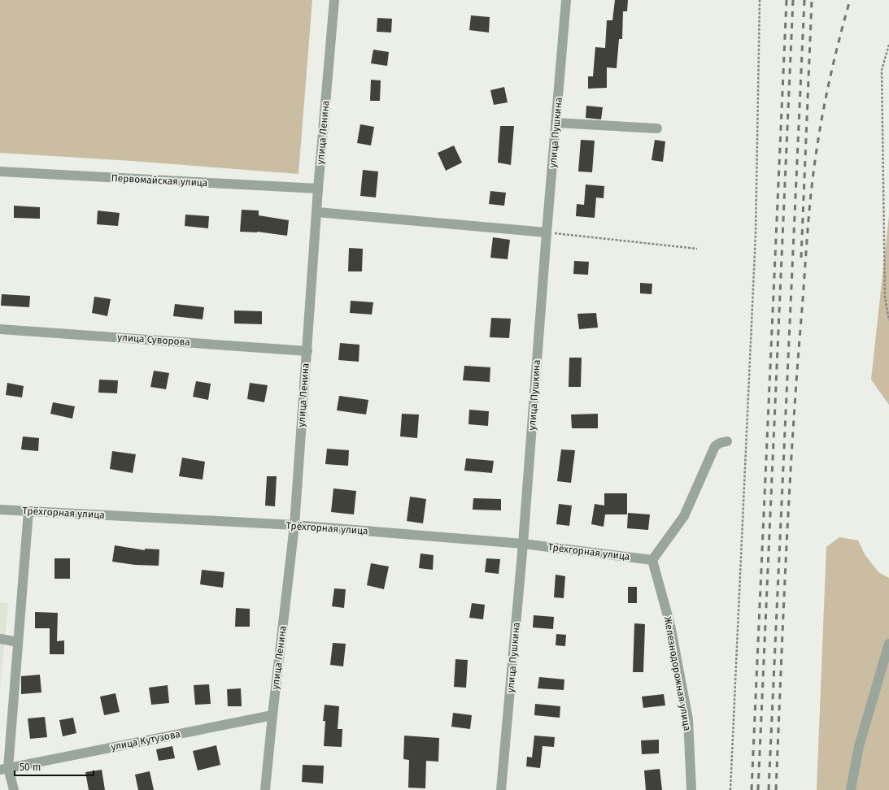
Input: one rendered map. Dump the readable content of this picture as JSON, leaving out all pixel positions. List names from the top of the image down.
{
  "streets": {
    "street": [
      "улица Ленина",
      "улица Пушкина",
      "Первомайская улица",
      "улица Суворова",
      "Трёхгорная улица",
      "Железнодорожная улица",
      "улица Кутузова"
    ]
  },
  "crossings": [
    ["улица Ленина", "Первомайская улица"],
    ["улица Ленина", "улица Суворова"],
    ["улица Ленина", "Трёхгорная улица"],
    ["улица Ленина", "улица Кутузова"],
    ["улица Пушкина", "Трёхгорная улица"],
    ["Трёхгорная улица", "Железнодорожная улица"]
  ],
  "scale_bar": "50 m"
}
